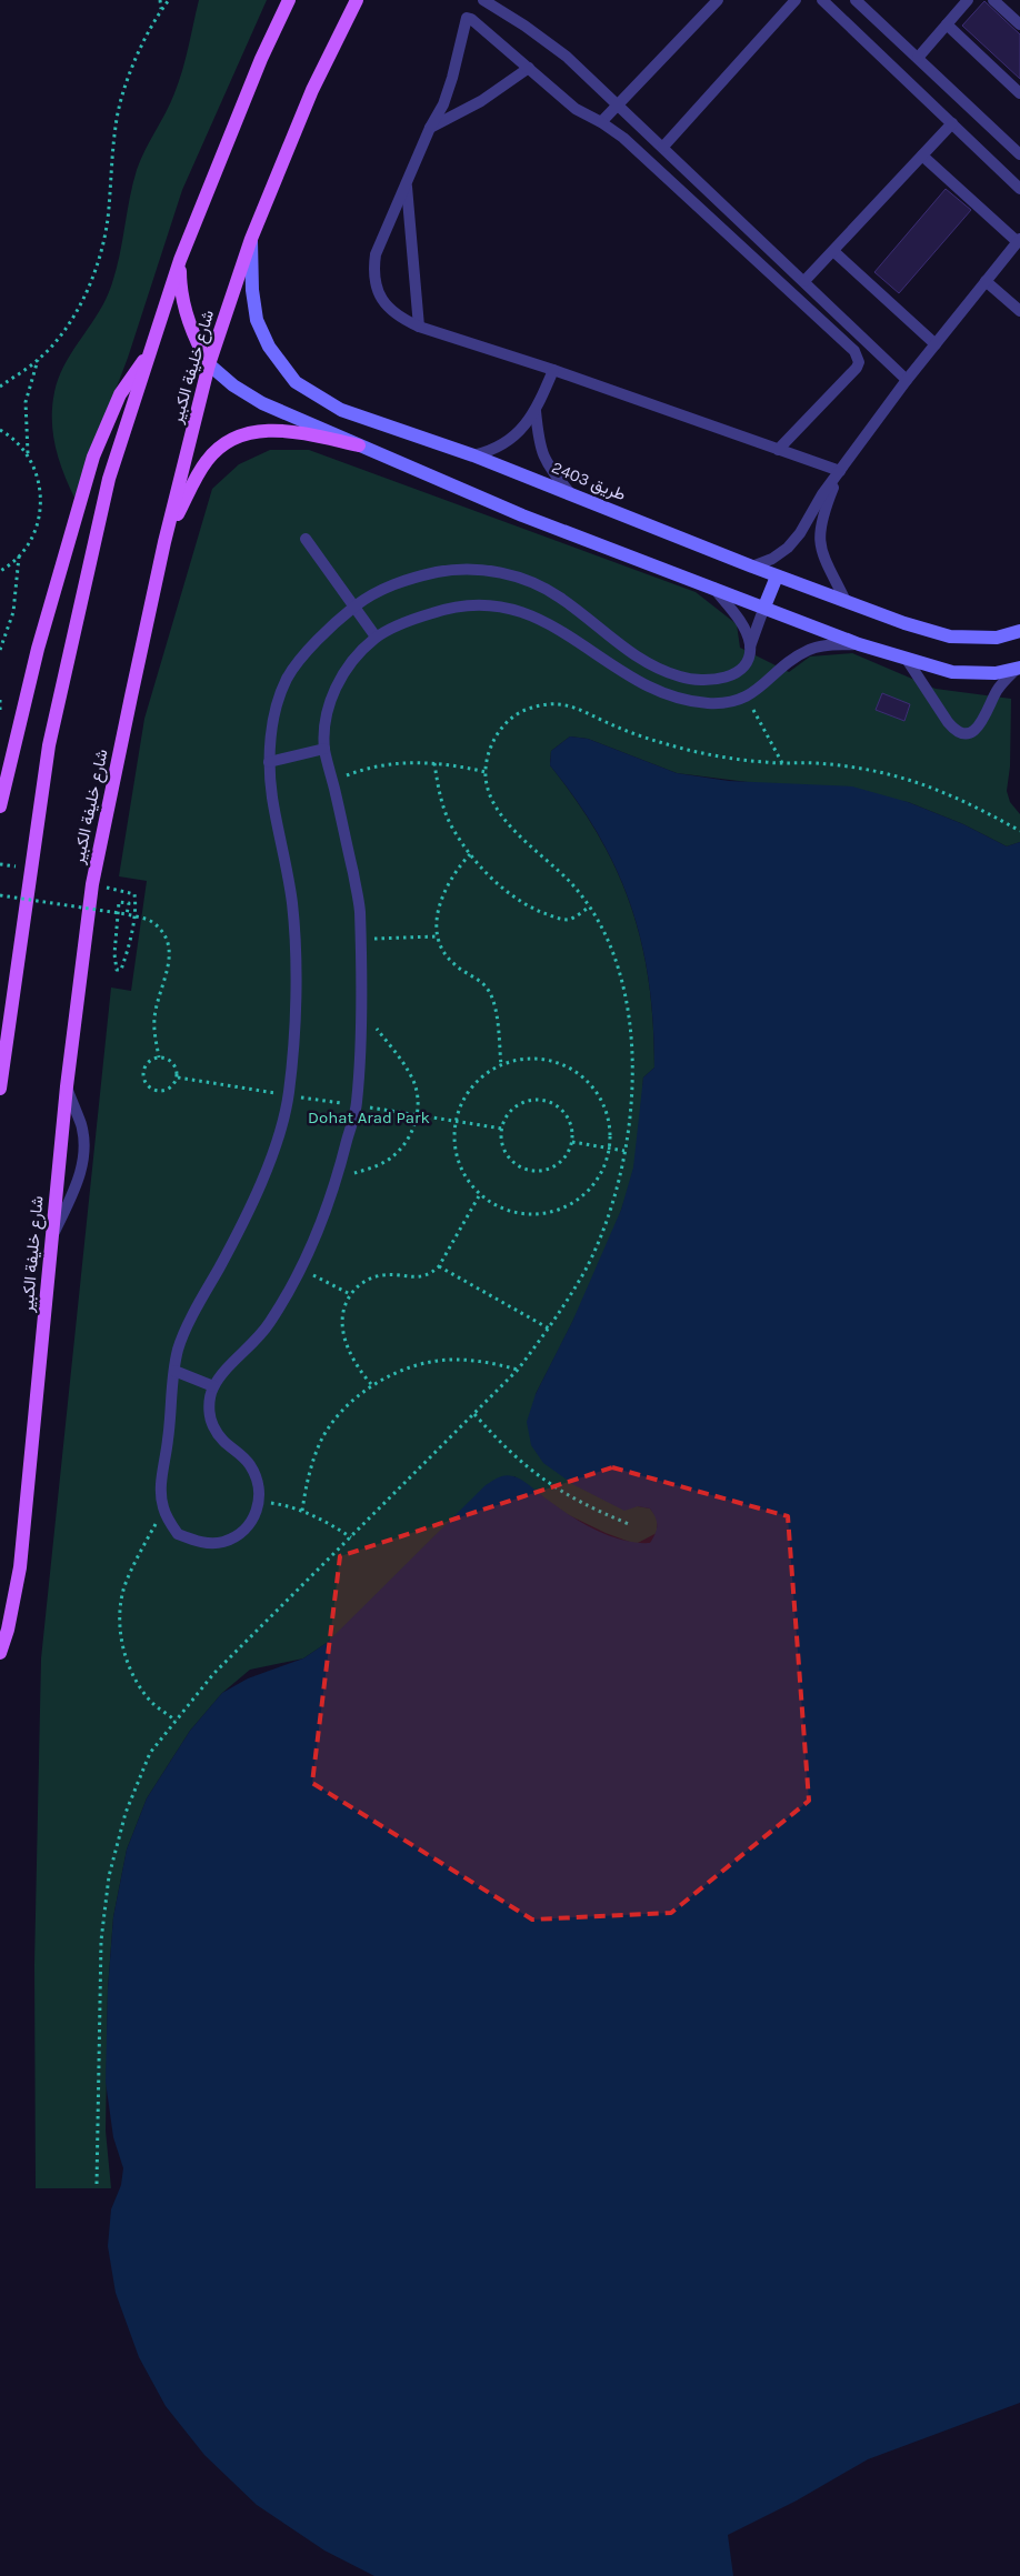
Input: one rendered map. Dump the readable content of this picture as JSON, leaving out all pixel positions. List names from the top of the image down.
{
  "streets": {
    "main road": ["شارع خليفة الكبير", "طريق 2403"]
  },
  "crossings": [
    ["شارع خليفة الكبير", "طريق 2403"]
  ],
  "parks": ["Dohat Arad Park"]
}
